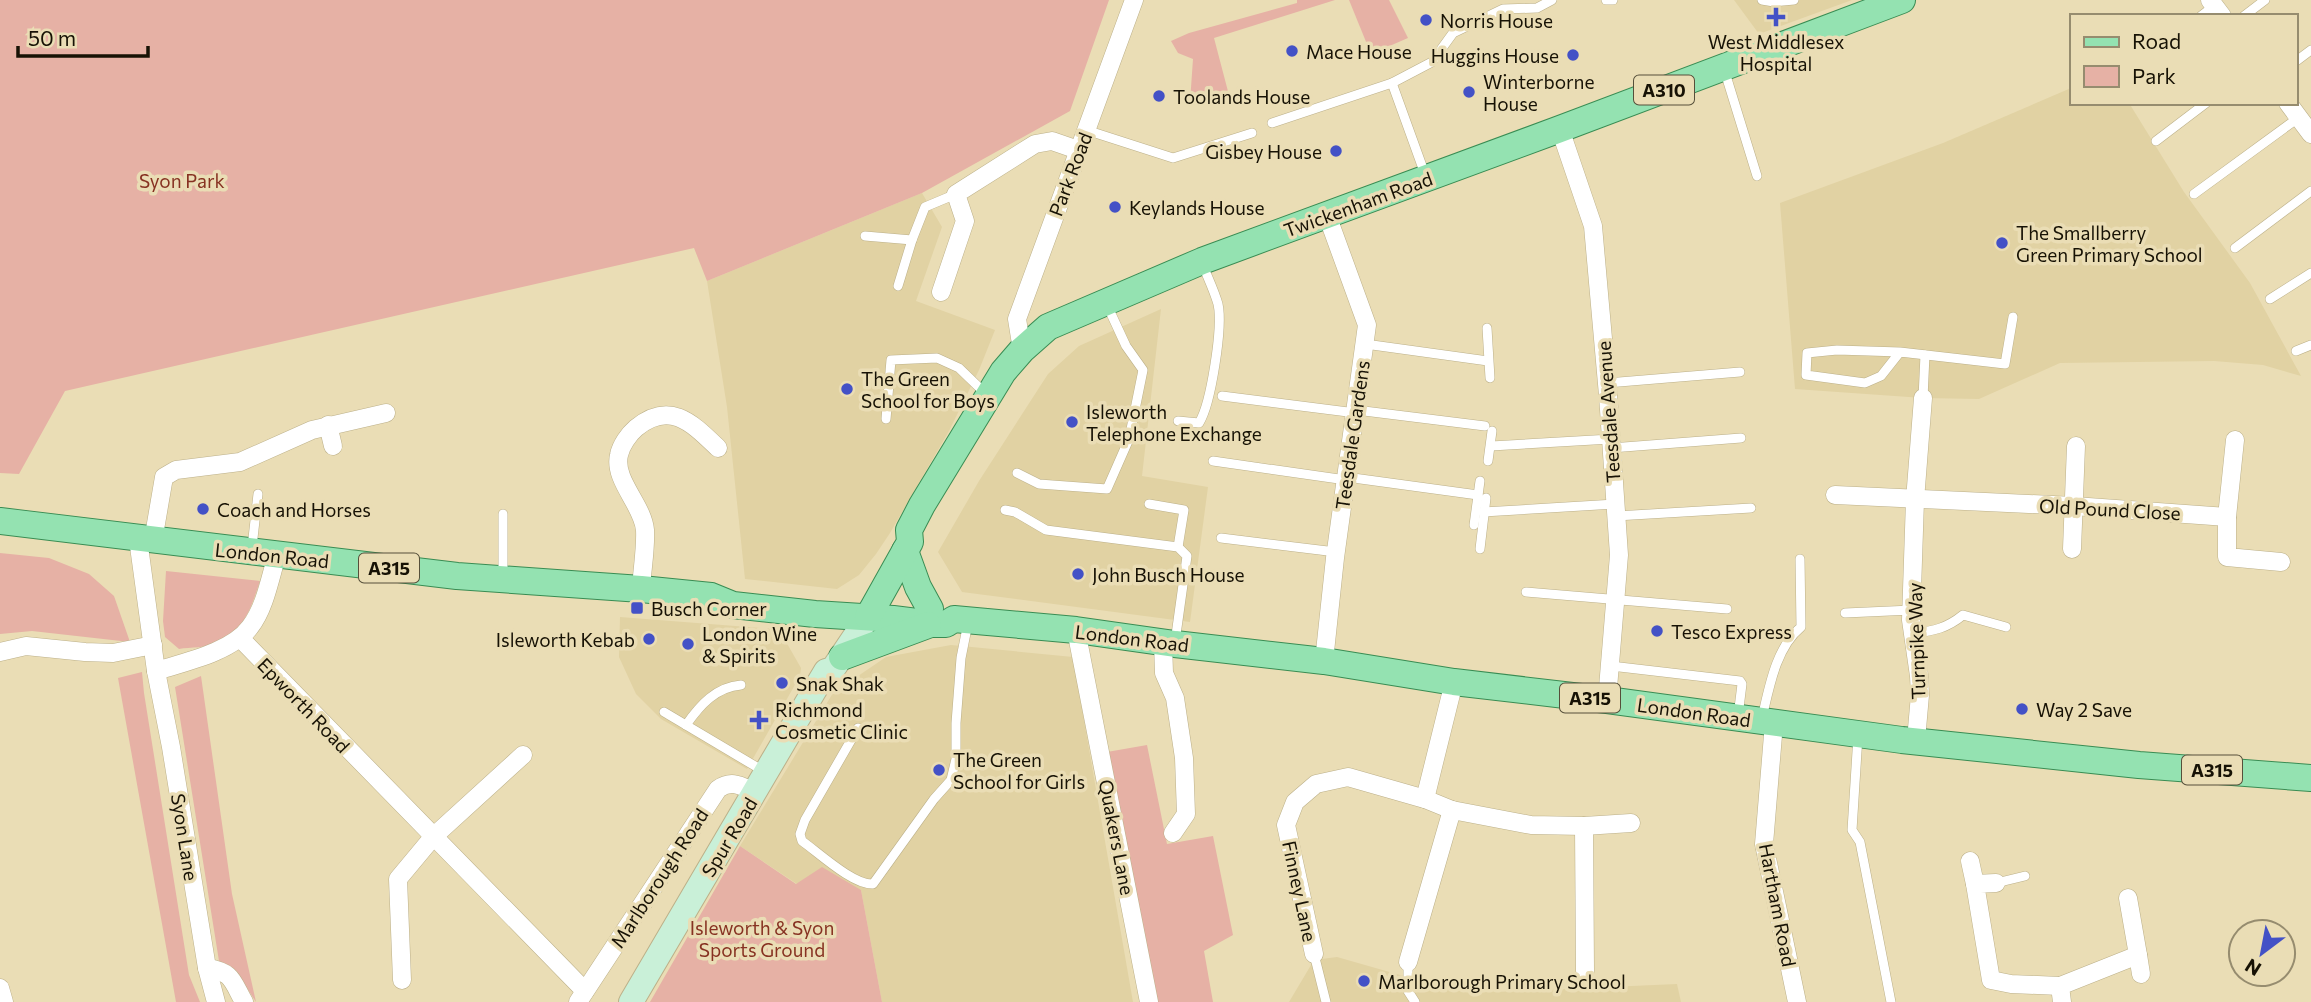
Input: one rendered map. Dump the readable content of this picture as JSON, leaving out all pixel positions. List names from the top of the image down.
{
  "streets": {
    "main road": [
      "A310",
      "Twickenham Road",
      "London Road",
      "A315",
      "Spur Road"
    ],
    "street": [
      "Park Road",
      "Teesdale Avenue",
      "Teesdale Gardens",
      "Old Pound Close",
      "Turnpike Way",
      "Epworth Road",
      "Syon Lane",
      "Quakers Lane",
      "Marlborough Road",
      "Finney Lane",
      "Hartham Road"
    ]
  },
  "crossings": [
    ["Park Road", "Twickenham Road"],
    ["Twickenham Road", "Teesdale Avenue"],
    ["Twickenham Road", "Teesdale Gardens"],
    ["Twickenham Road", "London Road"],
    ["Twickenham Road", "Spur Road"],
    ["Teesdale Avenue", "London Road"],
    ["Teesdale Gardens", "London Road"],
    ["Old Pound Close", "Turnpike Way"],
    ["London Road", "Turnpike Way"],
    ["London Road", "Syon Lane"],
    ["London Road", "Spur Road"],
    ["London Road", "Quakers Lane"],
    ["London Road", "Hartham Road"],
    ["Epworth Road", "Marlborough Road"],
    ["Spur Road", "Marlborough Road"]
  ],
  "parks": ["Syon Park", "Isleworth & Syon Sports Ground"],
  "places": {
    "health": ["West Middlesex Hospital", "Richmond Cosmetic Clinic"],
    "other": [
      "Norris House",
      "Mace House",
      "Huggins House",
      "Winterborne House",
      "Toolands House",
      "Gisbey House",
      "Keylands House",
      "The Smallberry Green Primary School",
      "The Green School for Boys",
      "Isleworth Telephone Exchange",
      "Coach and Horses",
      "John Busch House",
      "Tesco Express",
      "Isleworth Kebab",
      "London Wine & Spirits",
      "Snak Shak",
      "Way 2 Save",
      "The Green School for Girls",
      "Marlborough Primary School"
    ],
    "transit": ["Busch Corner"]
  },
  "legend": ["Road", "Park"],
  "scale_bar": "50 m",
  "north": "bottom left"
}
